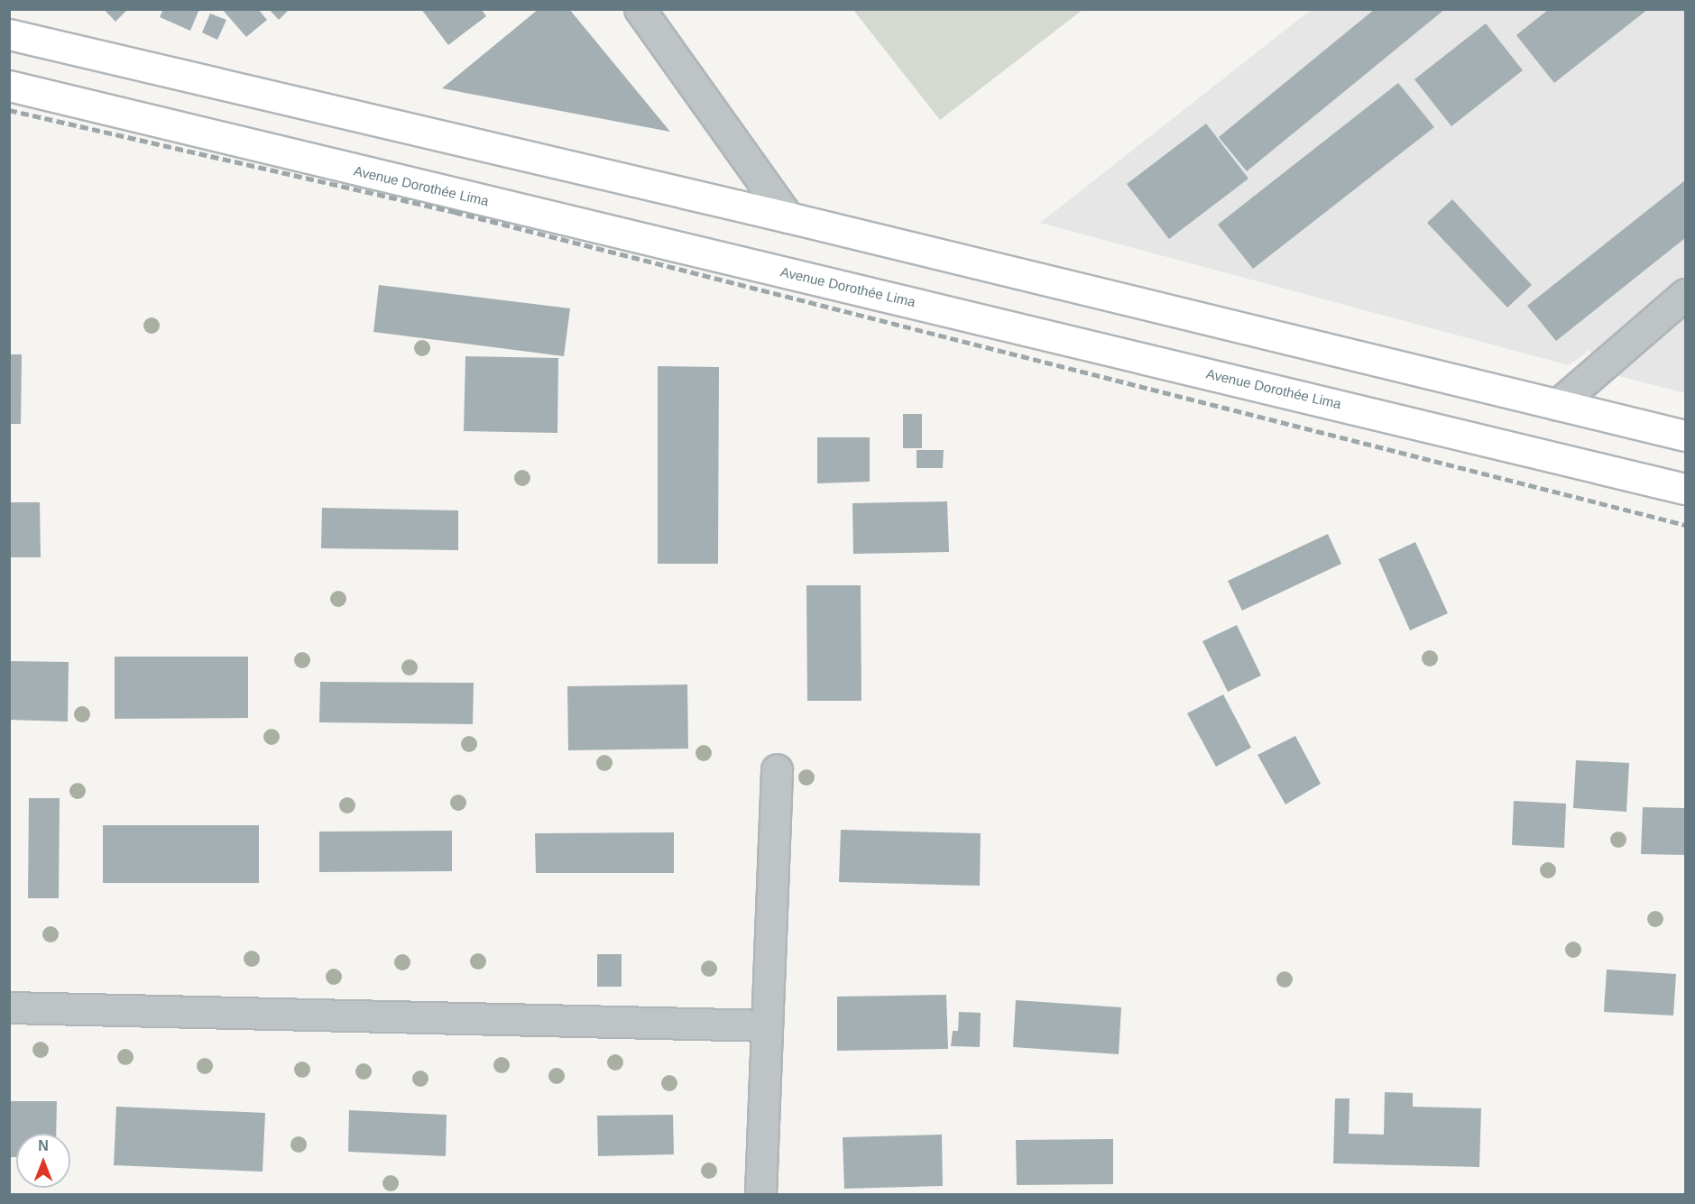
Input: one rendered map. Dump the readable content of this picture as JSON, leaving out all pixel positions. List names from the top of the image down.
{
  "streets": {
    "main road": ["Avenue Dorothée Lima"]
  },
  "north": "top"
}
